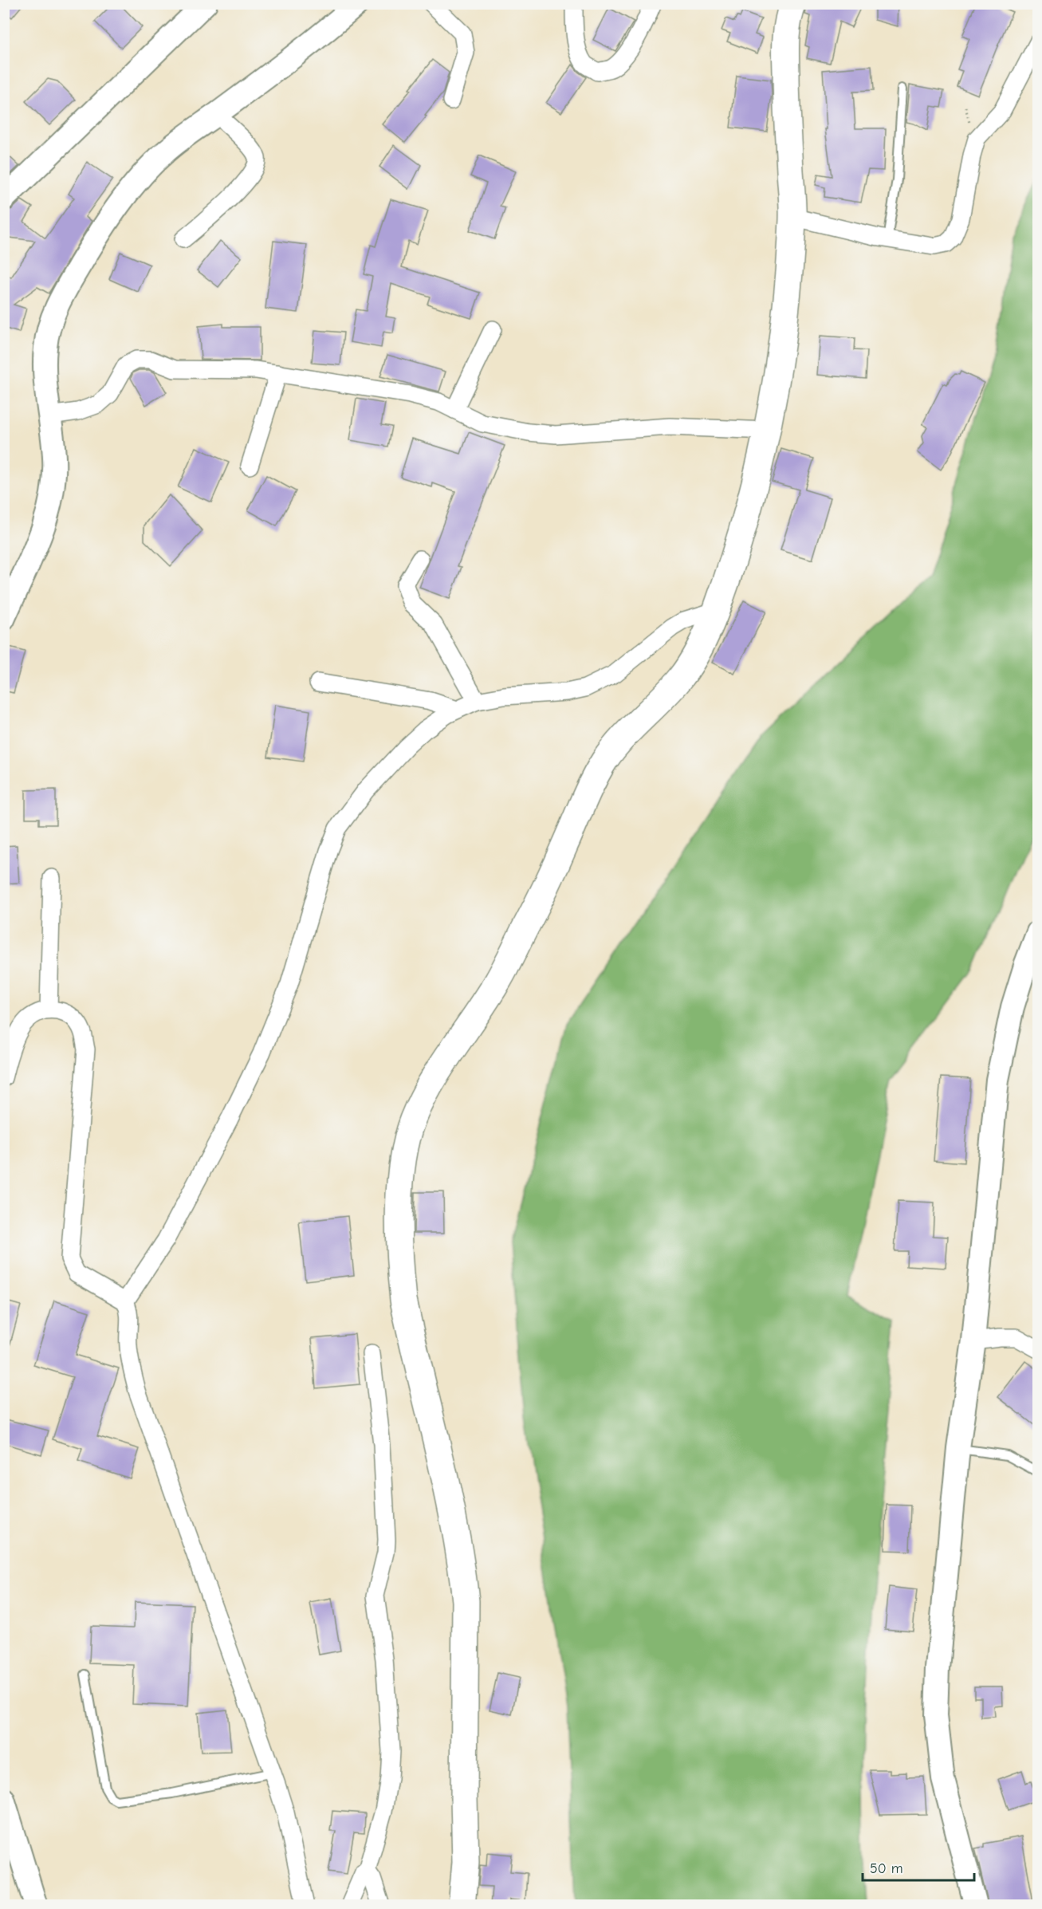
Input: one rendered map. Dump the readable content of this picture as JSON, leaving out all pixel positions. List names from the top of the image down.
{
  "scale_bar": "50 m"
}
